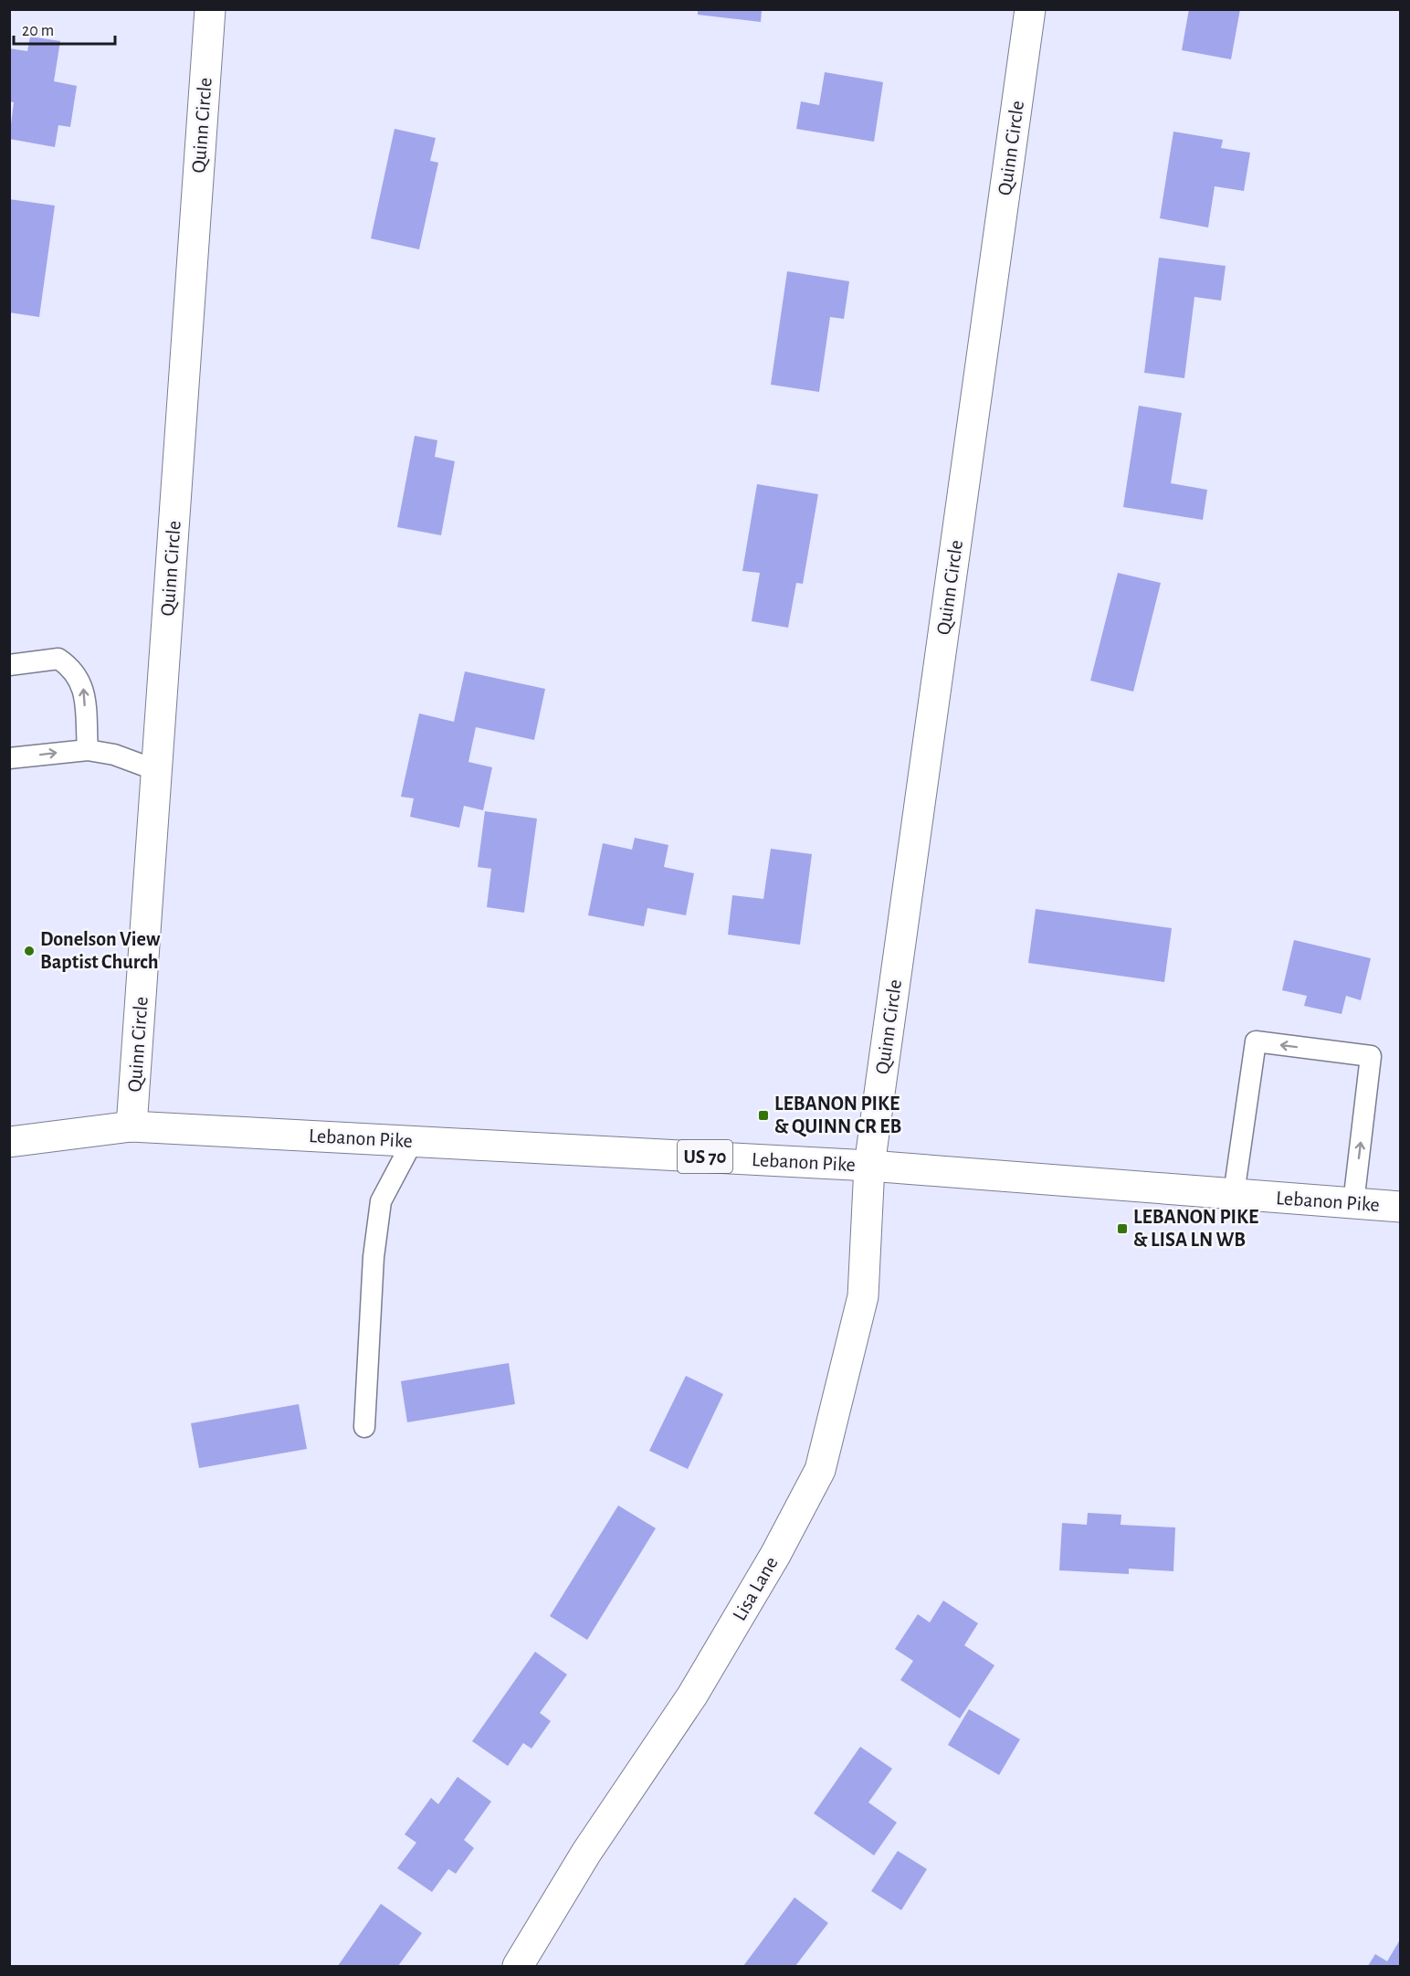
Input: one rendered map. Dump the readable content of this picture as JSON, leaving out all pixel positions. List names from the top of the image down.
{
  "streets": {
    "street": [
      "Quinn Circle",
      "Lebanon Pike",
      "US 70",
      "Lisa Lane"
    ]
  },
  "crossings": [
    ["Quinn Circle", "Lebanon Pike"],
    ["Quinn Circle", "Lisa Lane"],
    ["Lebanon Pike", "Lisa Lane"]
  ],
  "places": {
    "other": ["Donelson View Baptist Church"],
    "transit": ["LEBANON PIKE & QUINN CR EB", "LEBANON PIKE & LISA LN WB"]
  },
  "scale_bar": "20 m"
}
